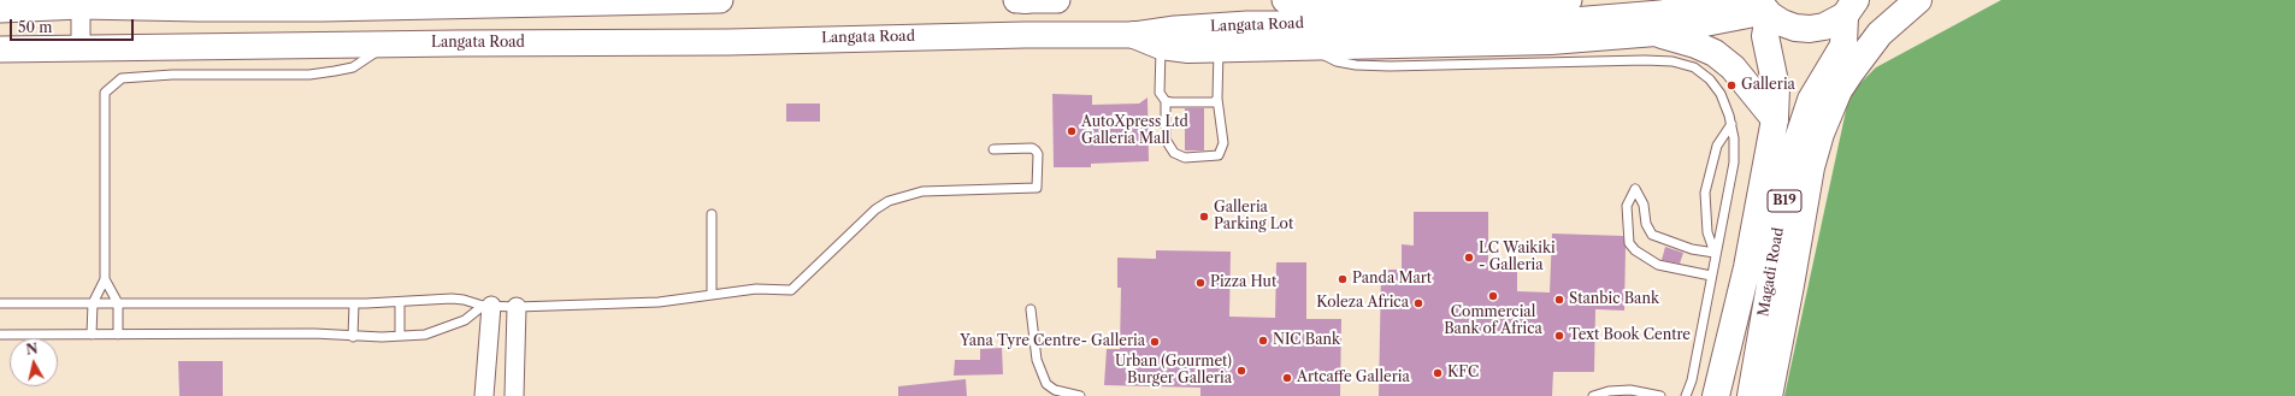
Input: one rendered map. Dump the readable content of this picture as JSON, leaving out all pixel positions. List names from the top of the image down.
{
  "streets": {
    "main road": ["Langata Road", "B19", "Magadi Road"]
  },
  "places": [
    "Galleria",
    "AutoXpress Ltd Galleria Mall",
    "Galleria Parking Lot",
    "LC Waikiki - Galleria",
    "Panda Mart",
    "Pizza Hut",
    "Commercial Bank of Africa",
    "Stanbic Bank",
    "Koleza Africa",
    "Text Book Centre",
    "NIC Bank",
    "Yana Tyre Centre- Galleria",
    "Urban (Gourmet) Burger Galleria",
    "KFC",
    "Artcaffe Galleria"
  ],
  "scale_bar": "50 m",
  "north": "top"
}
